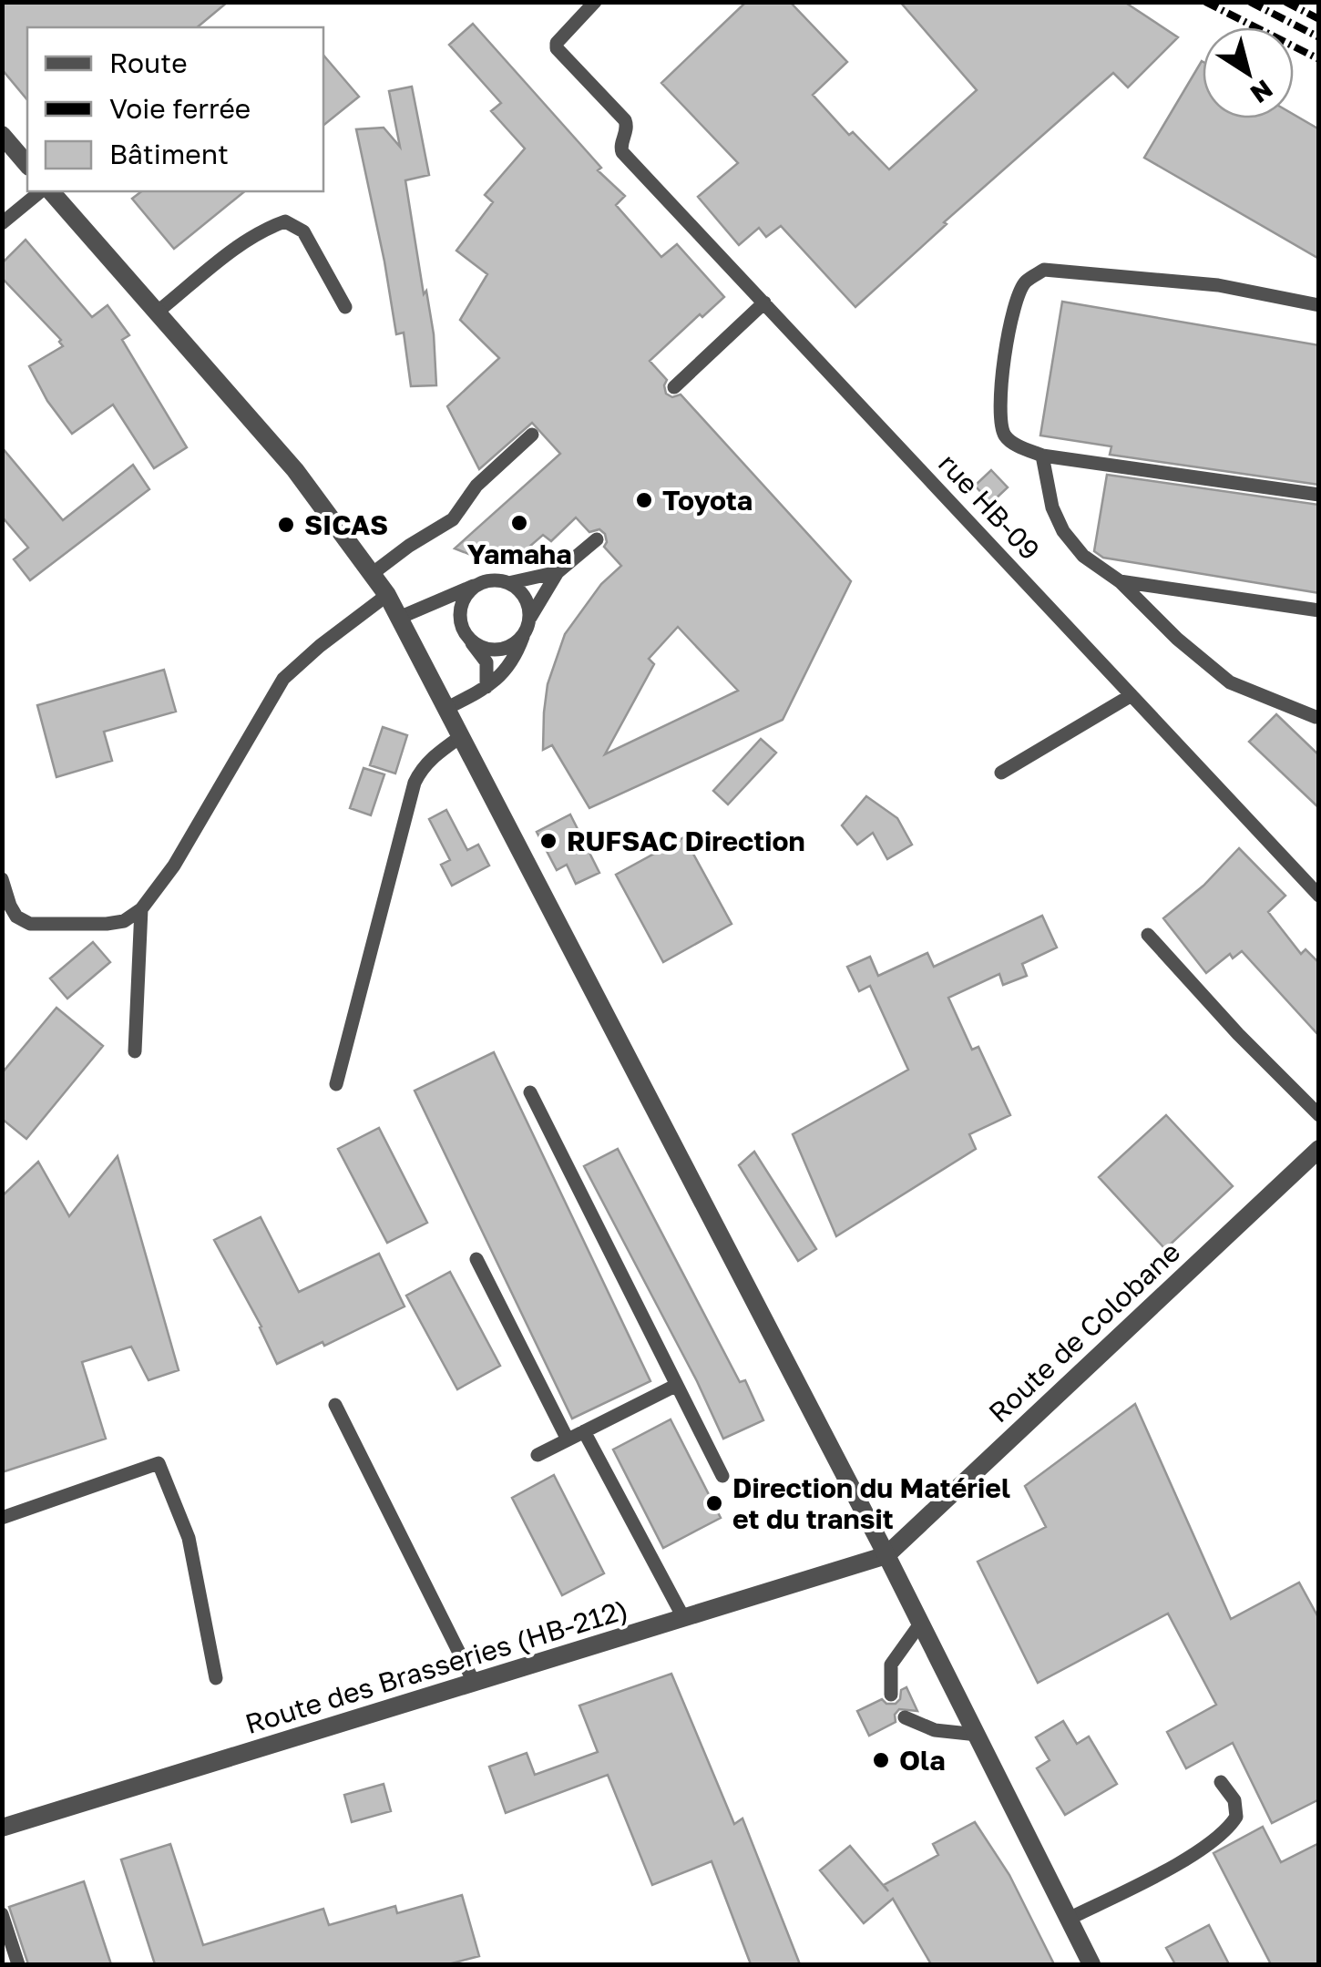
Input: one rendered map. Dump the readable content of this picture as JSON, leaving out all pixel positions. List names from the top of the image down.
{
  "streets": {
    "street": ["Route de Colobane", "Route des Brasseries (HB-212)"],
    "lane": ["rue HB-09"]
  },
  "crossings": [
    ["Route de Colobane", "Route des Brasseries (HB-212)"]
  ],
  "places": [
    "Toyota",
    "Yamaha",
    "SICAS",
    "RUFSAC Direction",
    "Direction du Matériel et du transit",
    "Ola"
  ],
  "legend": ["Route", "Voie ferrée", "Bâtiment"],
  "north": "bottom right"
}
